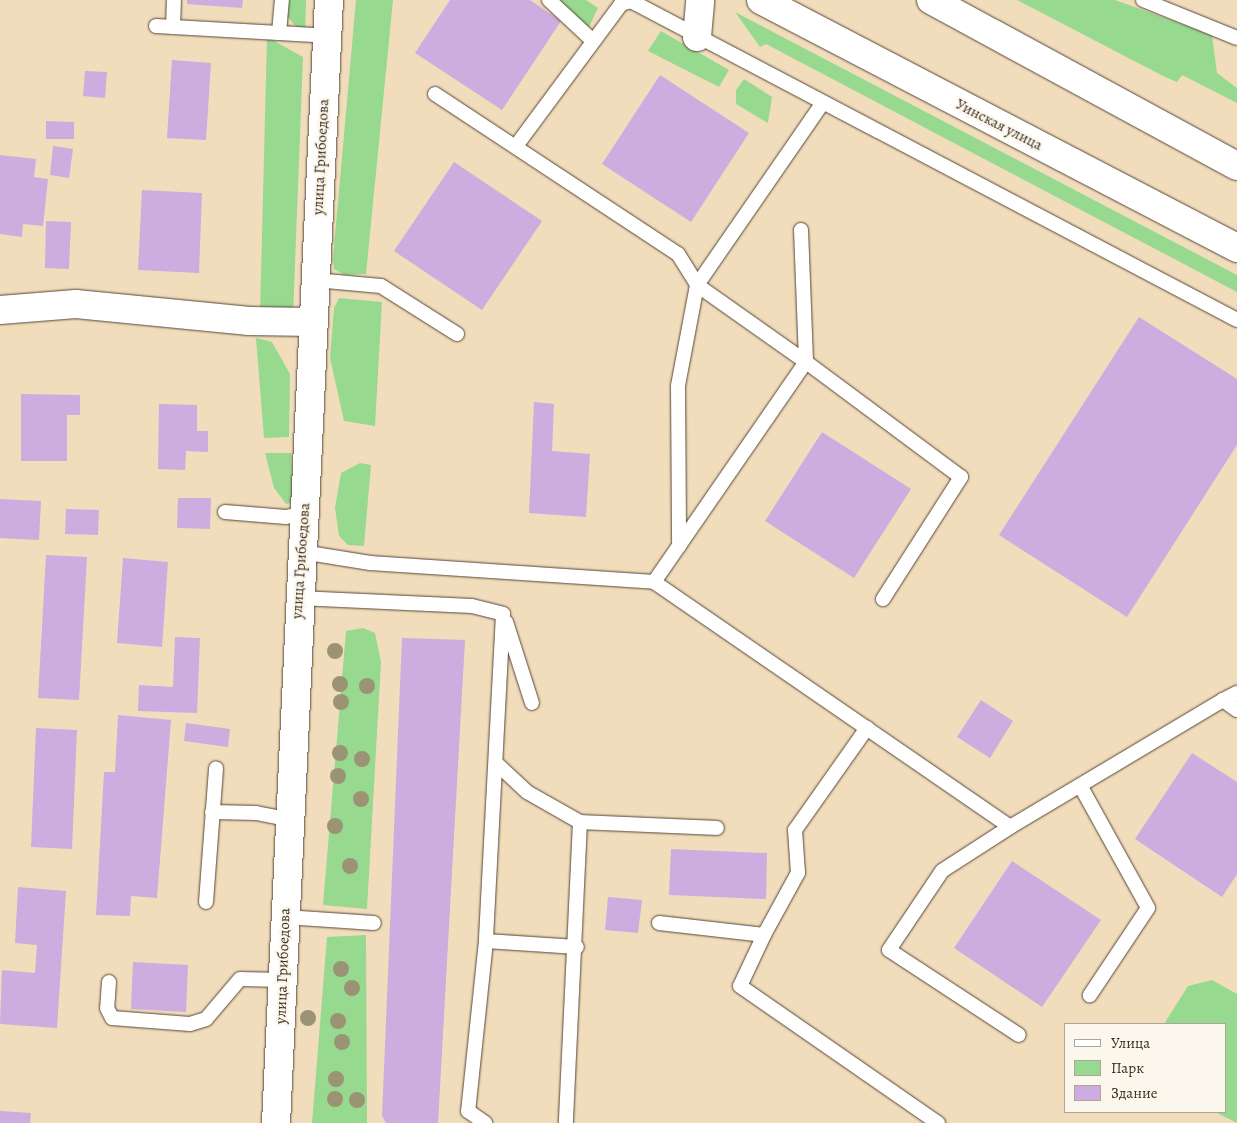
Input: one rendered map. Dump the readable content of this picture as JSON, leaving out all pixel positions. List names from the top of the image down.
{
  "streets": {
    "street": ["Уинская улица", "улица Грибоедова"]
  },
  "legend": ["Улица", "Парк", "Здание"]
}
